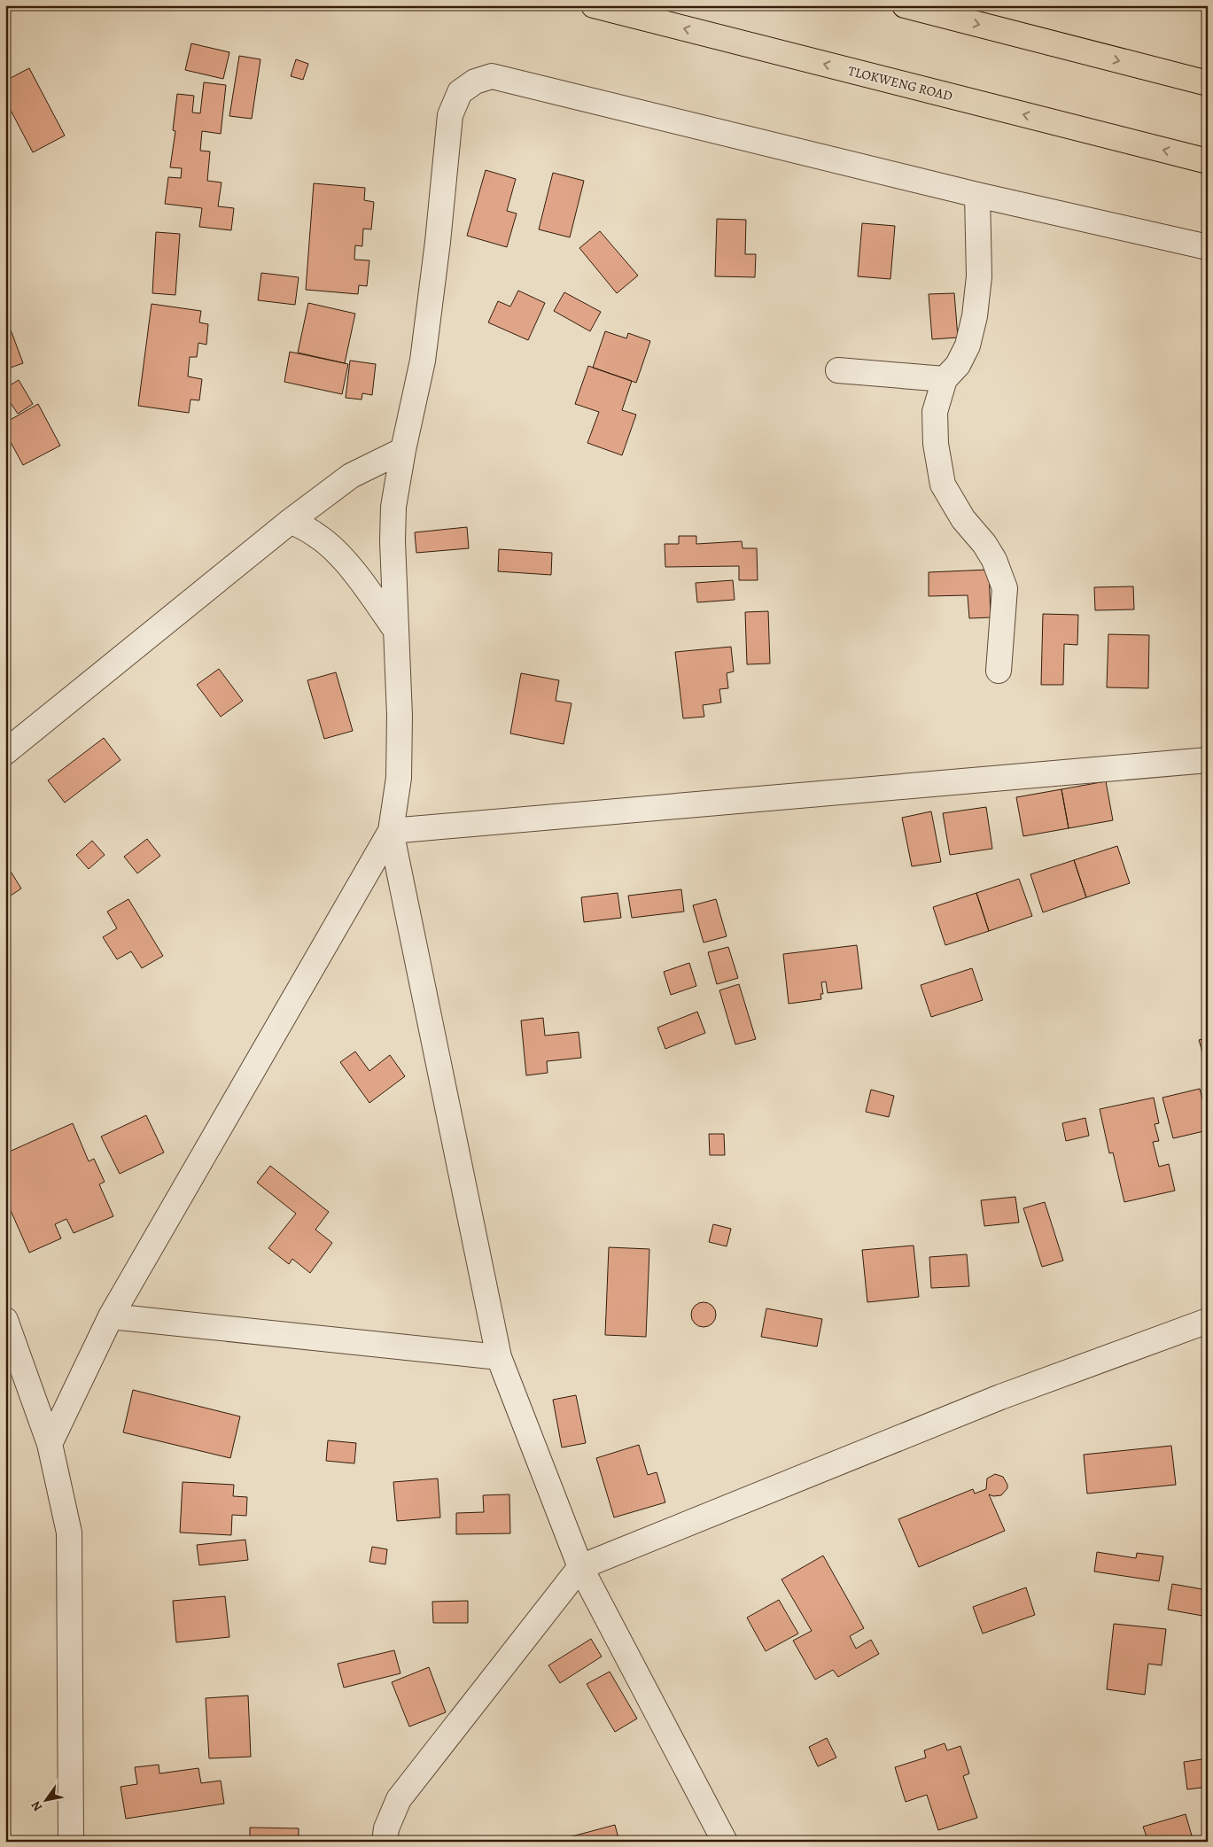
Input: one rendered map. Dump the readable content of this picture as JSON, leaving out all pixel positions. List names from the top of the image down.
{
  "streets": {
    "main road": ["TLOKWENG ROAD"]
  },
  "north": "bottom left"
}
